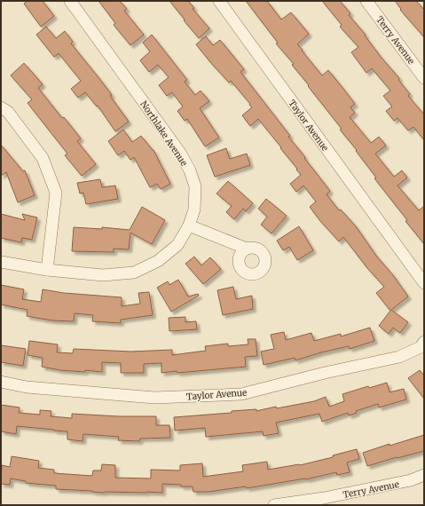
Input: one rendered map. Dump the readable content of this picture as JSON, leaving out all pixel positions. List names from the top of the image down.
{
  "streets": {
    "street": ["Terry Avenue", "Taylor Avenue", "Northlake Avenue"]
  }
}
